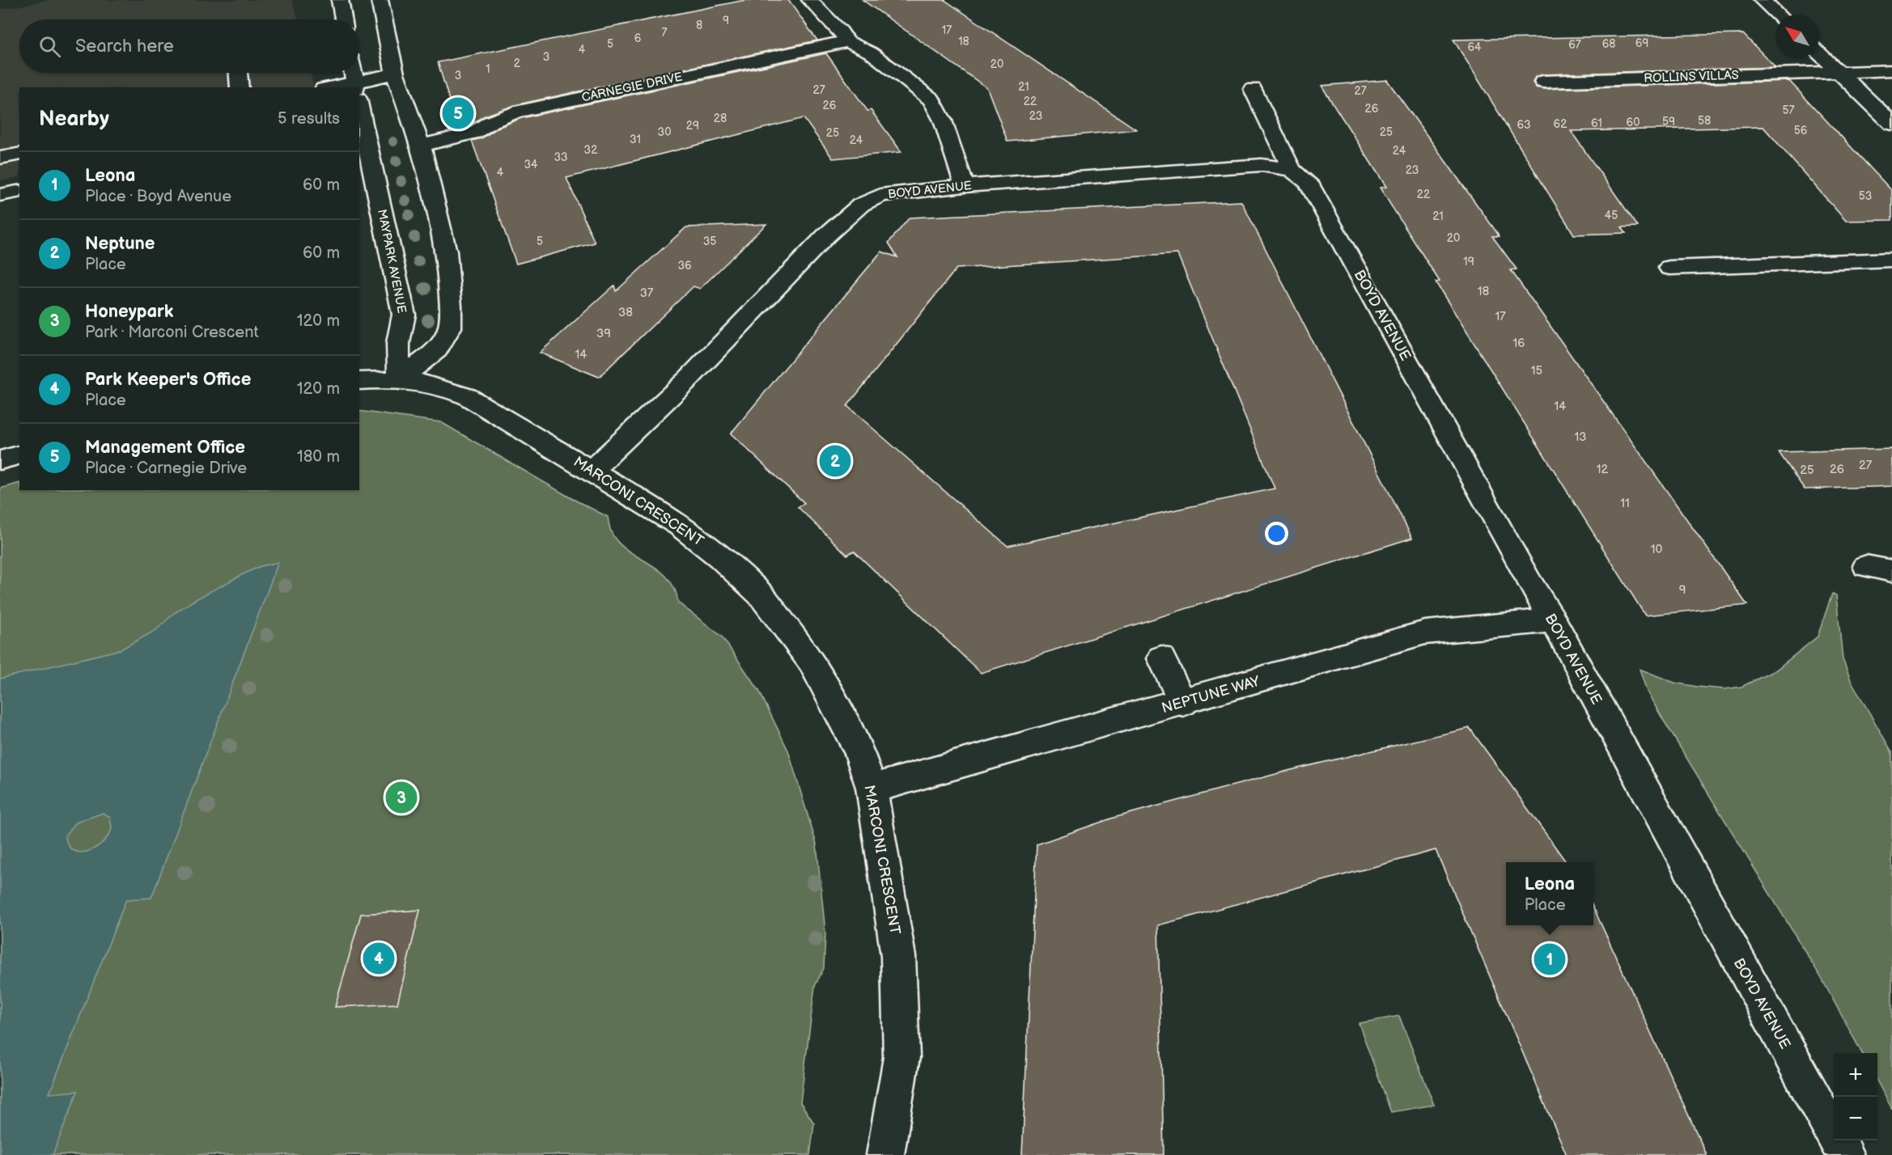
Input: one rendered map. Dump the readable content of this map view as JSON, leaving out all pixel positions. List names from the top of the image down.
{
  "streets": {
    "street": [
      "ROLLINS VILLAS",
      "CARNEGIE DRIVE",
      "BOYD AVENUE",
      "MAYPARK AVENUE",
      "MARCONI CRESCENT",
      "NEPTUNE WAY"
    ]
  },
  "crossings": [
    ["BOYD AVENUE", "MARCONI CRESCENT"],
    ["BOYD AVENUE", "NEPTUNE WAY"],
    ["MAYPARK AVENUE", "MARCONI CRESCENT"],
    ["MARCONI CRESCENT", "NEPTUNE WAY"]
  ],
  "house_numbers": [
    "9",
    "8",
    "17",
    "7",
    "6",
    "18",
    "69",
    "5",
    "68",
    "67",
    "64",
    "4",
    "3",
    "2",
    "20",
    "1",
    "3",
    "21",
    "27",
    "27",
    "22",
    "26",
    "26",
    "57",
    "23",
    "28",
    "58",
    "59",
    "60",
    "61",
    "62",
    "63",
    "29",
    "56",
    "30",
    "25",
    "25",
    "31",
    "24",
    "32",
    "24",
    "33",
    "34",
    "23",
    "4",
    "22",
    "53",
    "45",
    "21",
    "20",
    "5",
    "35",
    "19",
    "36",
    "18",
    "37",
    "38",
    "17",
    "39",
    "16",
    "14",
    "15",
    "14",
    "13",
    "27",
    "12",
    "26",
    "25",
    "11",
    "10",
    "9"
  ],
  "north": "top left",
  "page": {
    "search": "Search here",
    "heading": ["Nearby", "5 results"],
    "pins": [
      "5",
      "2",
      "3",
      "4",
      "1"
    ],
    "list": [
      {
        "mark": "1",
        "name": "Leona",
        "note": "Place · Boyd Avenue",
        "value": "60 m"
      },
      {
        "mark": "2",
        "name": "Neptune",
        "note": "Place",
        "value": "60 m"
      },
      {
        "mark": "3",
        "name": "Honeypark",
        "note": "Park · Marconi Crescent",
        "value": "120 m"
      },
      {
        "mark": "4",
        "name": "Park Keeper's Office",
        "note": "Place",
        "value": "120 m"
      },
      {
        "mark": "5",
        "name": "Management Office",
        "note": "Place · Carnegie Drive",
        "value": "180 m"
      }
    ],
    "popup": ["Leona", "Place"],
    "map_buttons": ["+", "−"]
  }
}
